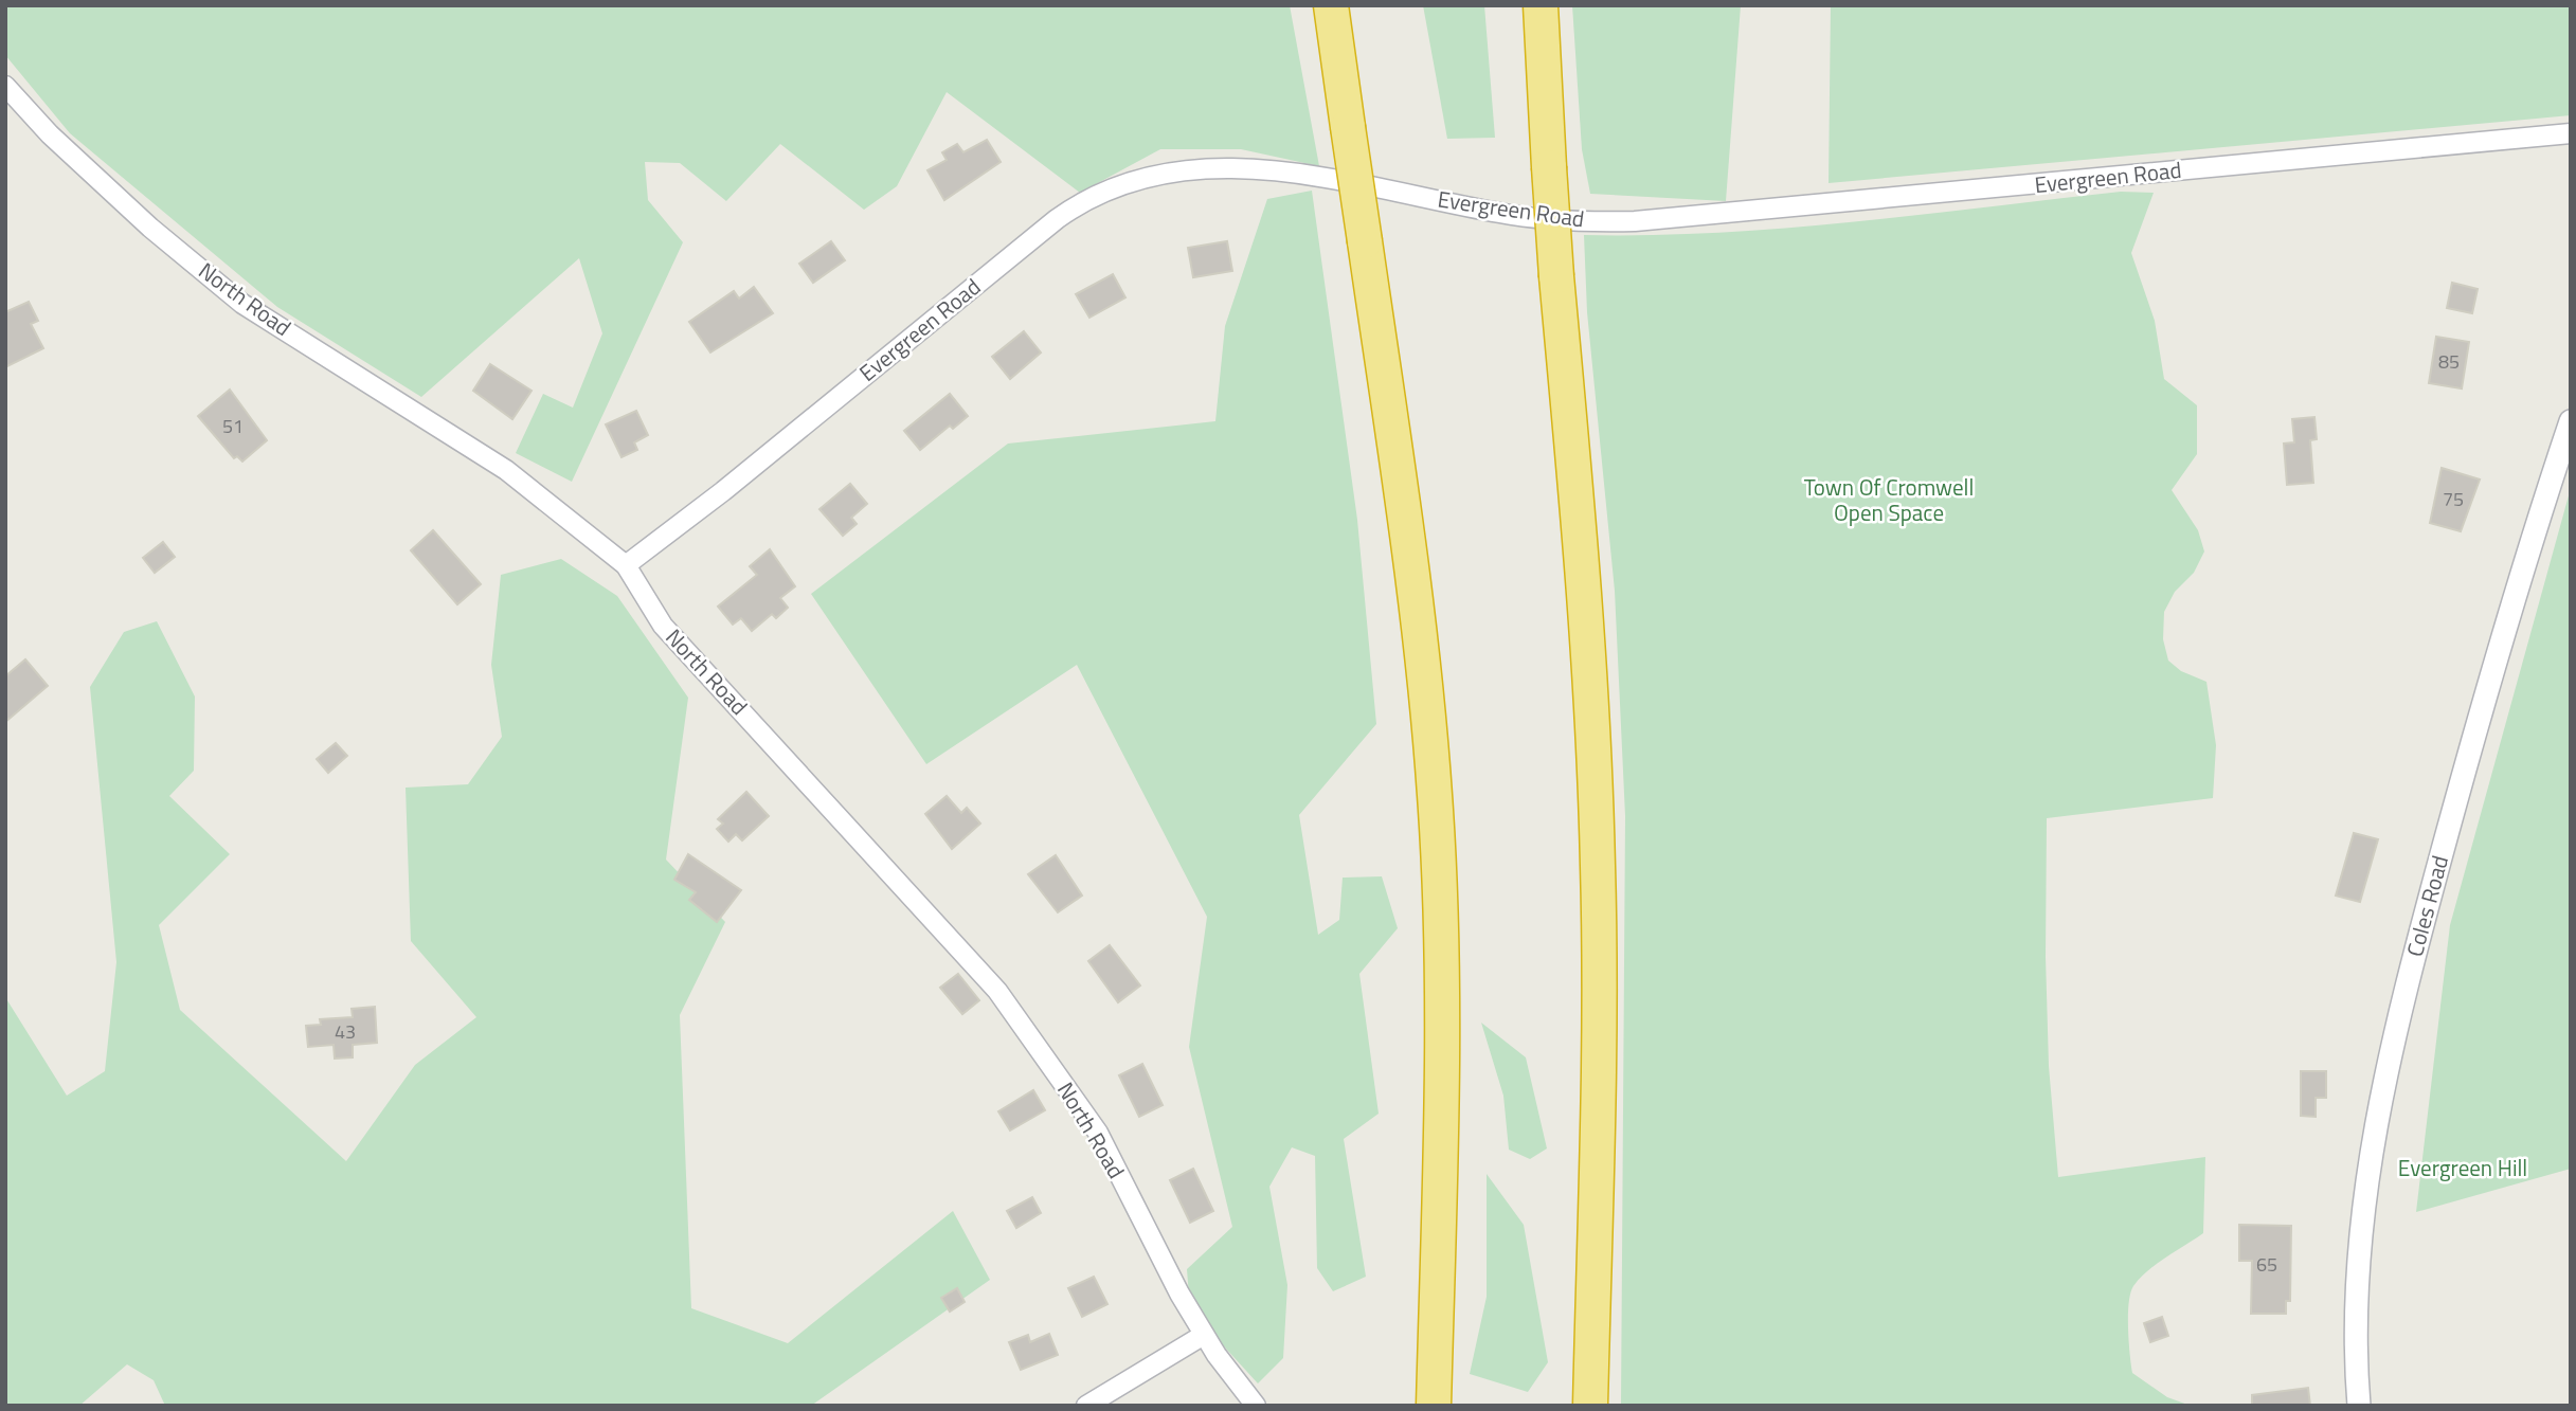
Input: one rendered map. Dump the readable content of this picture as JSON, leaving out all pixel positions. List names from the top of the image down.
{
  "streets": {
    "street": ["Evergreen Road", "North Road", "Coles Road"]
  },
  "crossings": [
    ["Evergreen Road", "North Road"]
  ],
  "parks": ["Town Of Cromwell Open Space", "Evergreen Hill"],
  "house_numbers": [
    "85",
    "51",
    "75",
    "43",
    "65"
  ]
}
